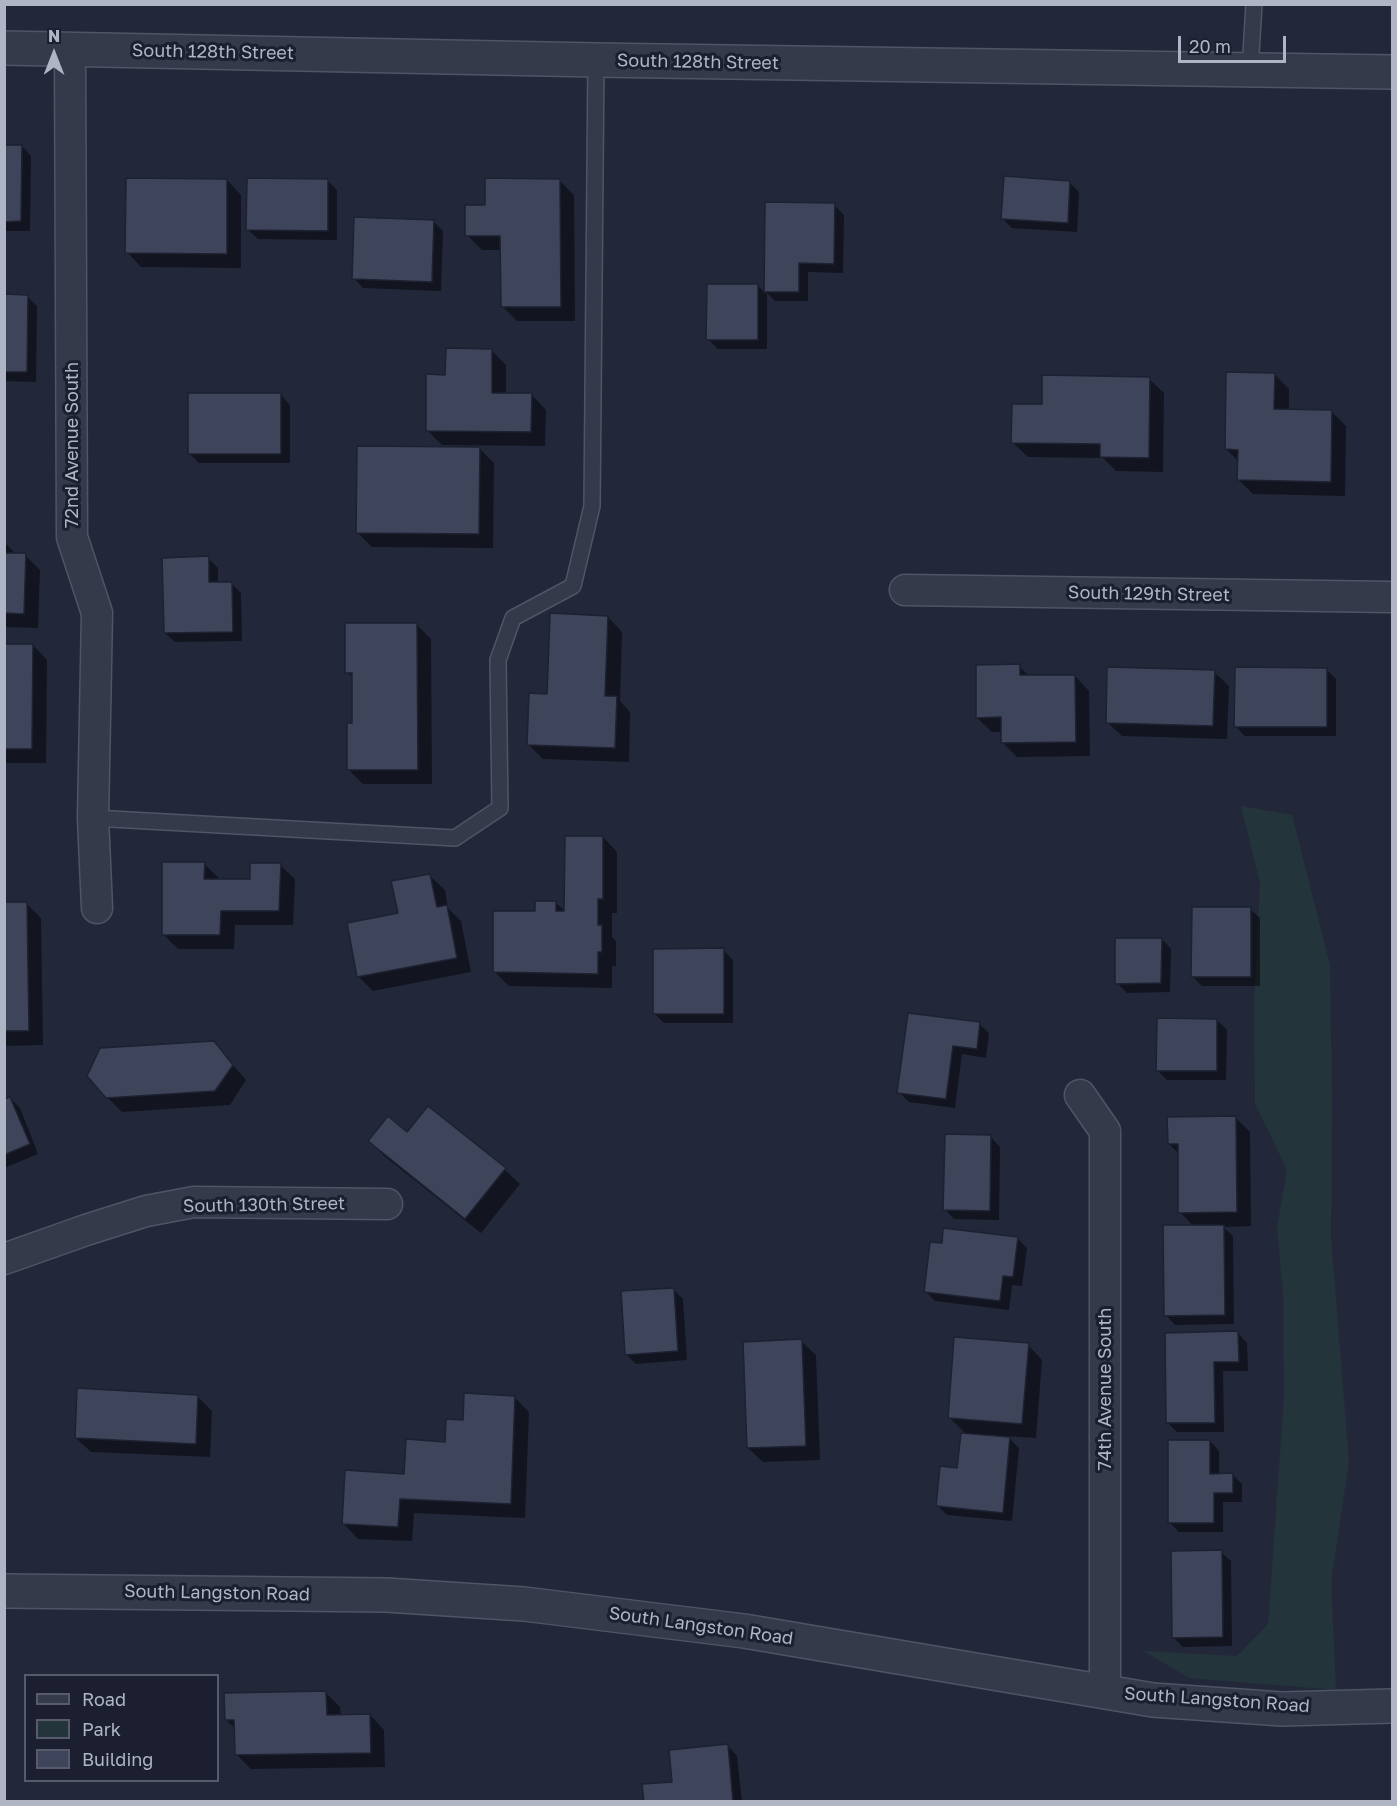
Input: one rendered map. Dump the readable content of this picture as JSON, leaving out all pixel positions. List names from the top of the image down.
{
  "streets": {
    "street": [
      "South 128th Street",
      "72nd Avenue South",
      "South 129th Street",
      "South 130th Street",
      "74th Avenue South",
      "South Langston Road"
    ]
  },
  "crossings": [
    ["South 128th Street", "72nd Avenue South"],
    ["74th Avenue South", "South Langston Road"]
  ],
  "legend": ["Road", "Park", "Building"],
  "scale_bar": "20 m",
  "north": "top"
}
